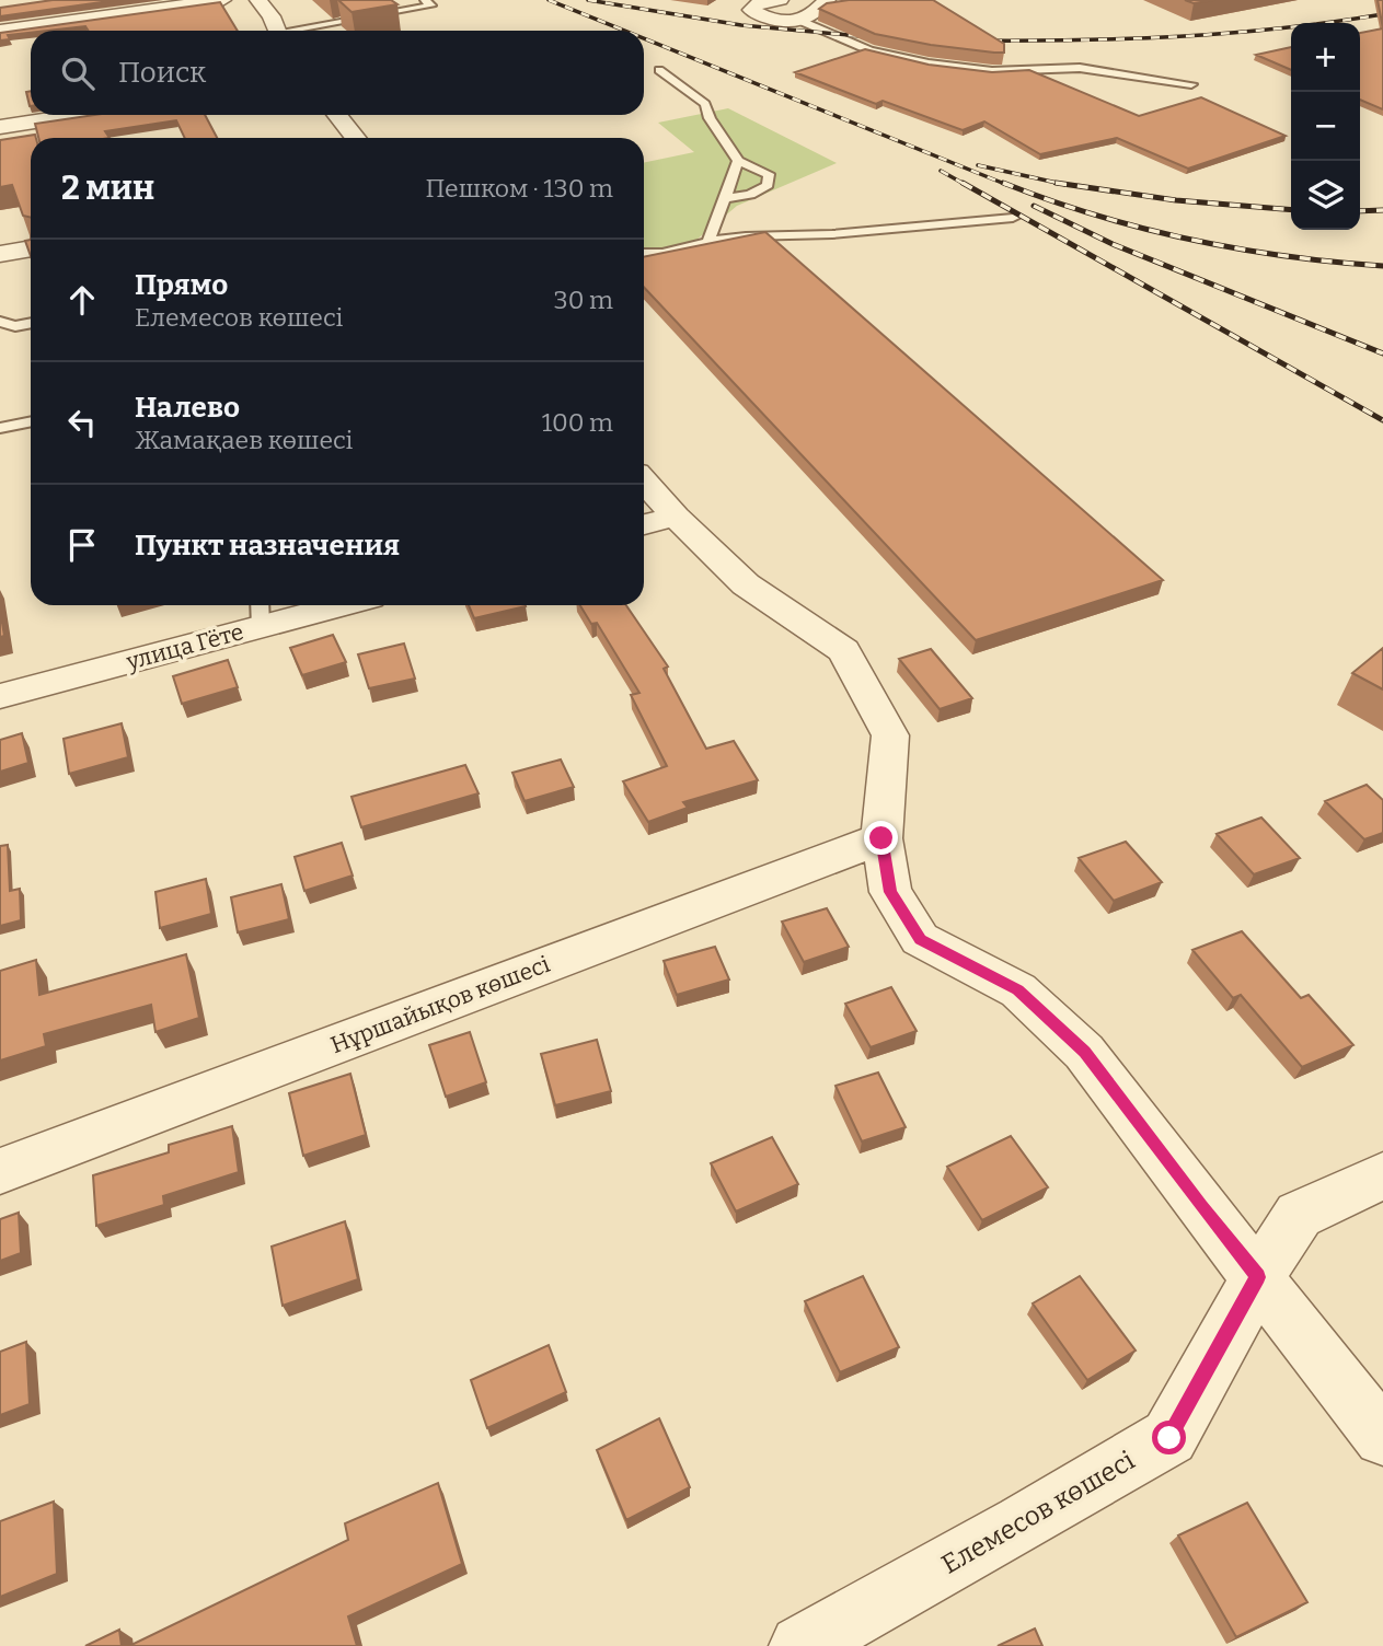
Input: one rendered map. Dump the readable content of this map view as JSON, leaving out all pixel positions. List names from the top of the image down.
{
  "streets": {
    "street": ["улица Гёте", "Нұршайықов көшесі", "Елемесов көшесі"]
  },
  "page": {
    "map_buttons": ["+", "−"],
    "search": "Поиск",
    "heading": ["2 мин", "Пешком · 130 m"],
    "list": [
      ["Прямо", "Елемесов көшесі", "30 m"],
      ["Налево", "Жамақаев көшесі", "100 m"],
      "Пункт назначения"
    ]
  }
}
